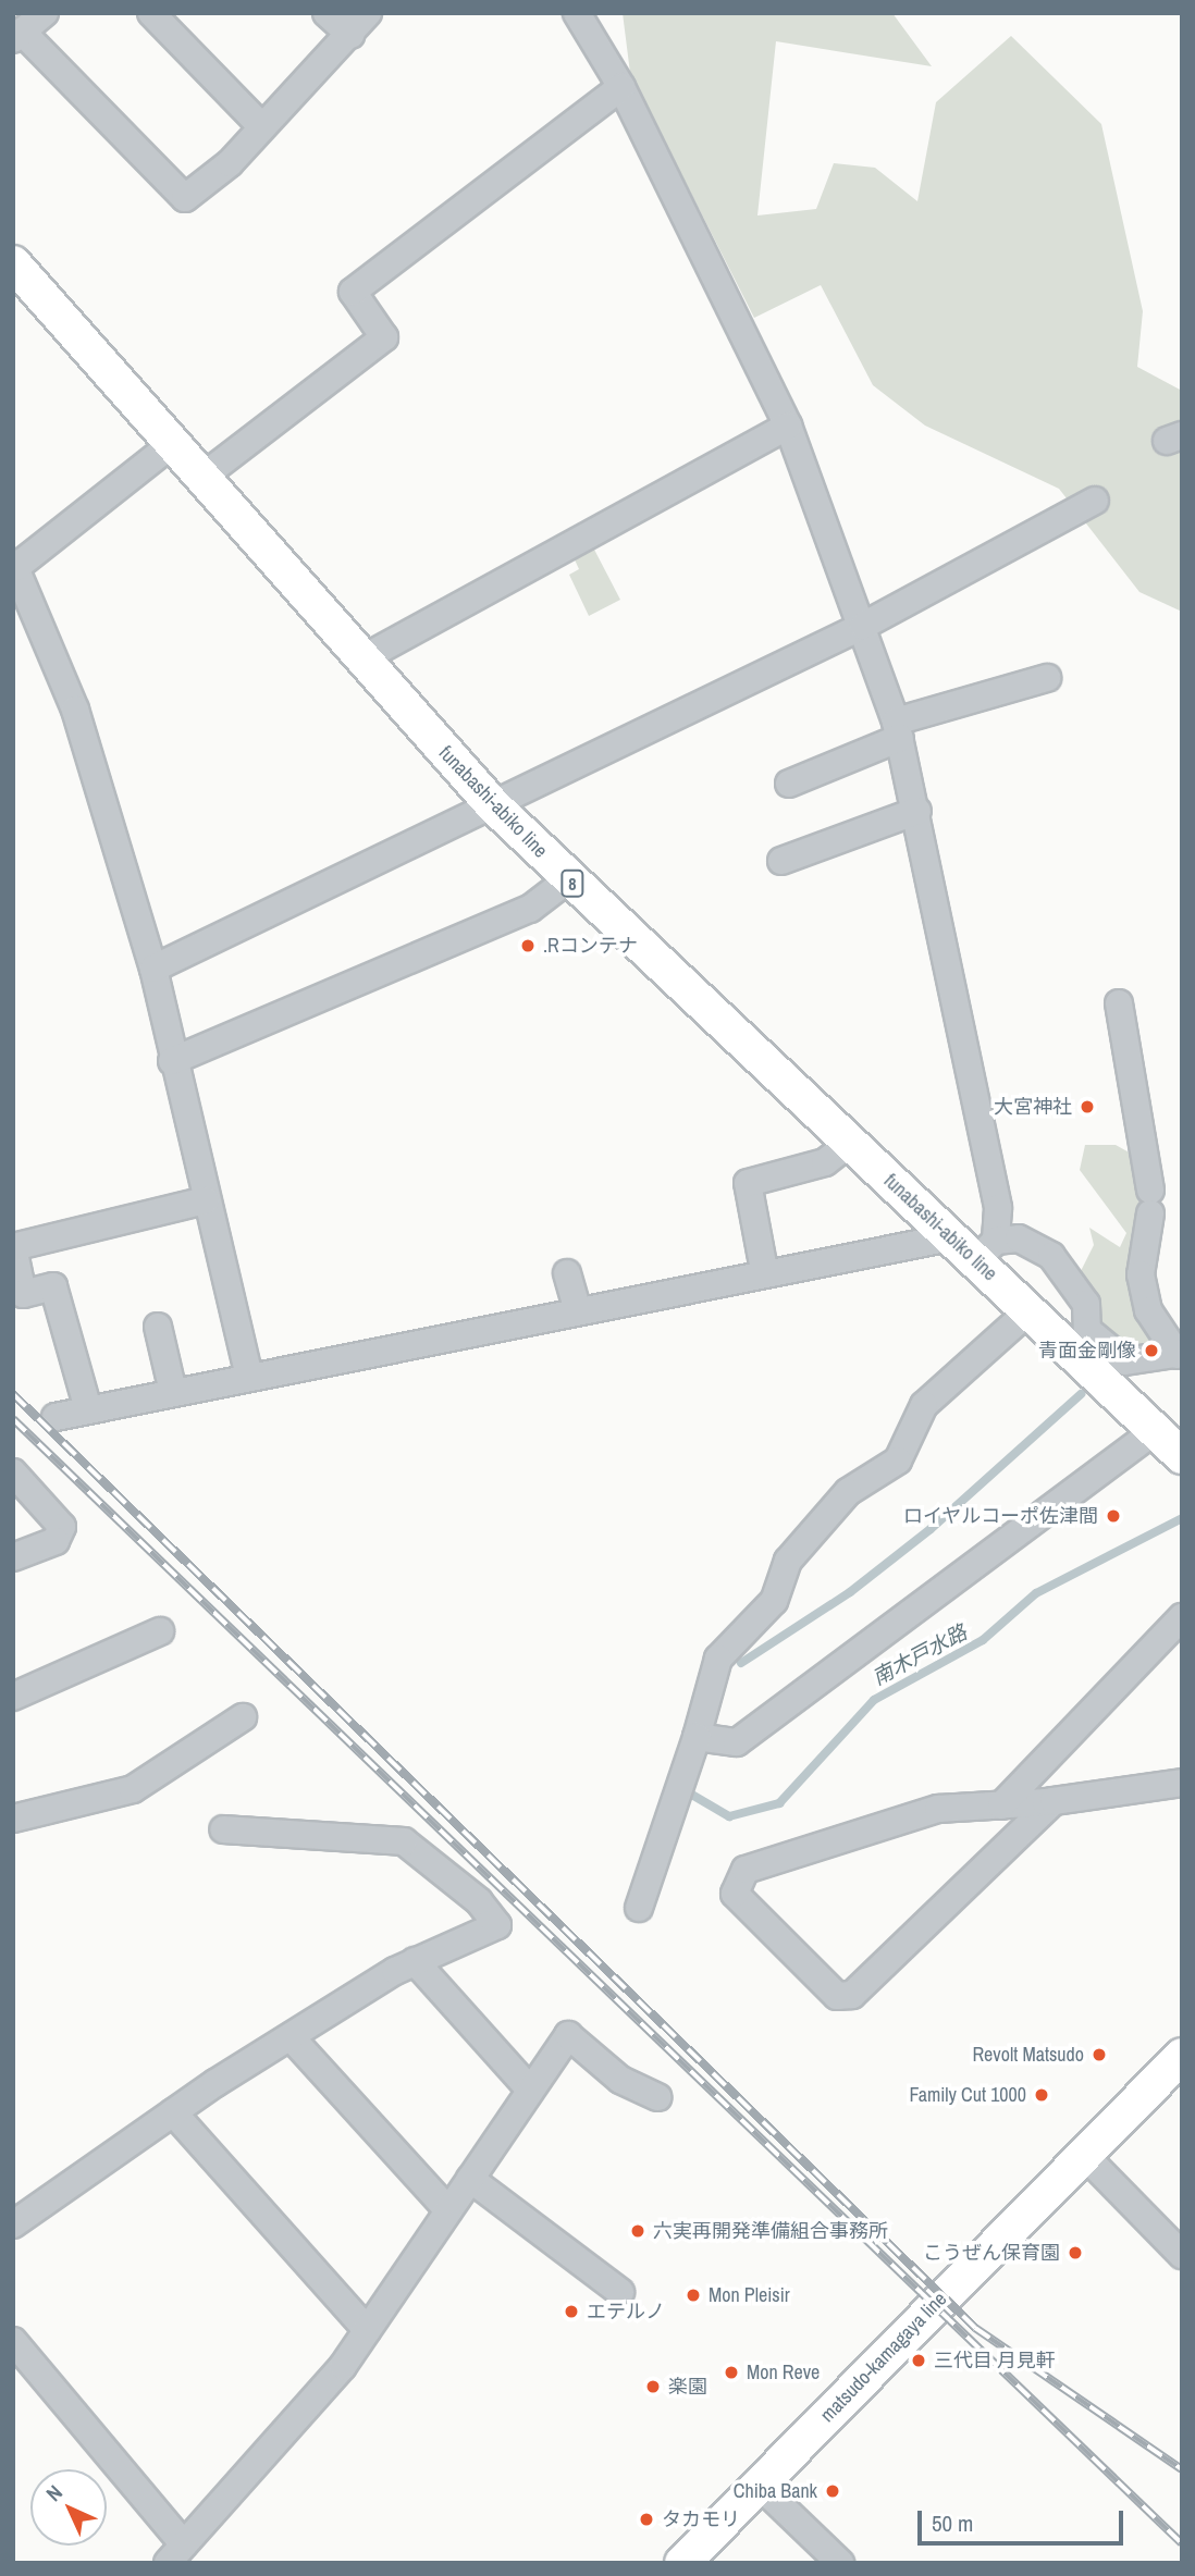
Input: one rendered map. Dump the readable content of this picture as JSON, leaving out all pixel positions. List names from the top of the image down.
{
  "streets": {
    "main road": ["funabashi-abiko line", "8", "matsudo-kamagaya line"]
  },
  "water": ["南木戸水路"],
  "places": [
    ".Rコンテナ",
    "大宮神社",
    "青面金剛像",
    "ロイヤルコーポ佐津間",
    "Revolt Matsudo",
    "Family Cut 1000",
    "六実再開発準備組合事務所",
    "こうぜん保育園",
    "Mon Pleisir",
    "エテルノ",
    "三代目 月見軒",
    "Mon Reve",
    "楽園",
    "Chiba Bank",
    "タカモリ"
  ],
  "scale_bar": "50 m",
  "north": "top left"
}
